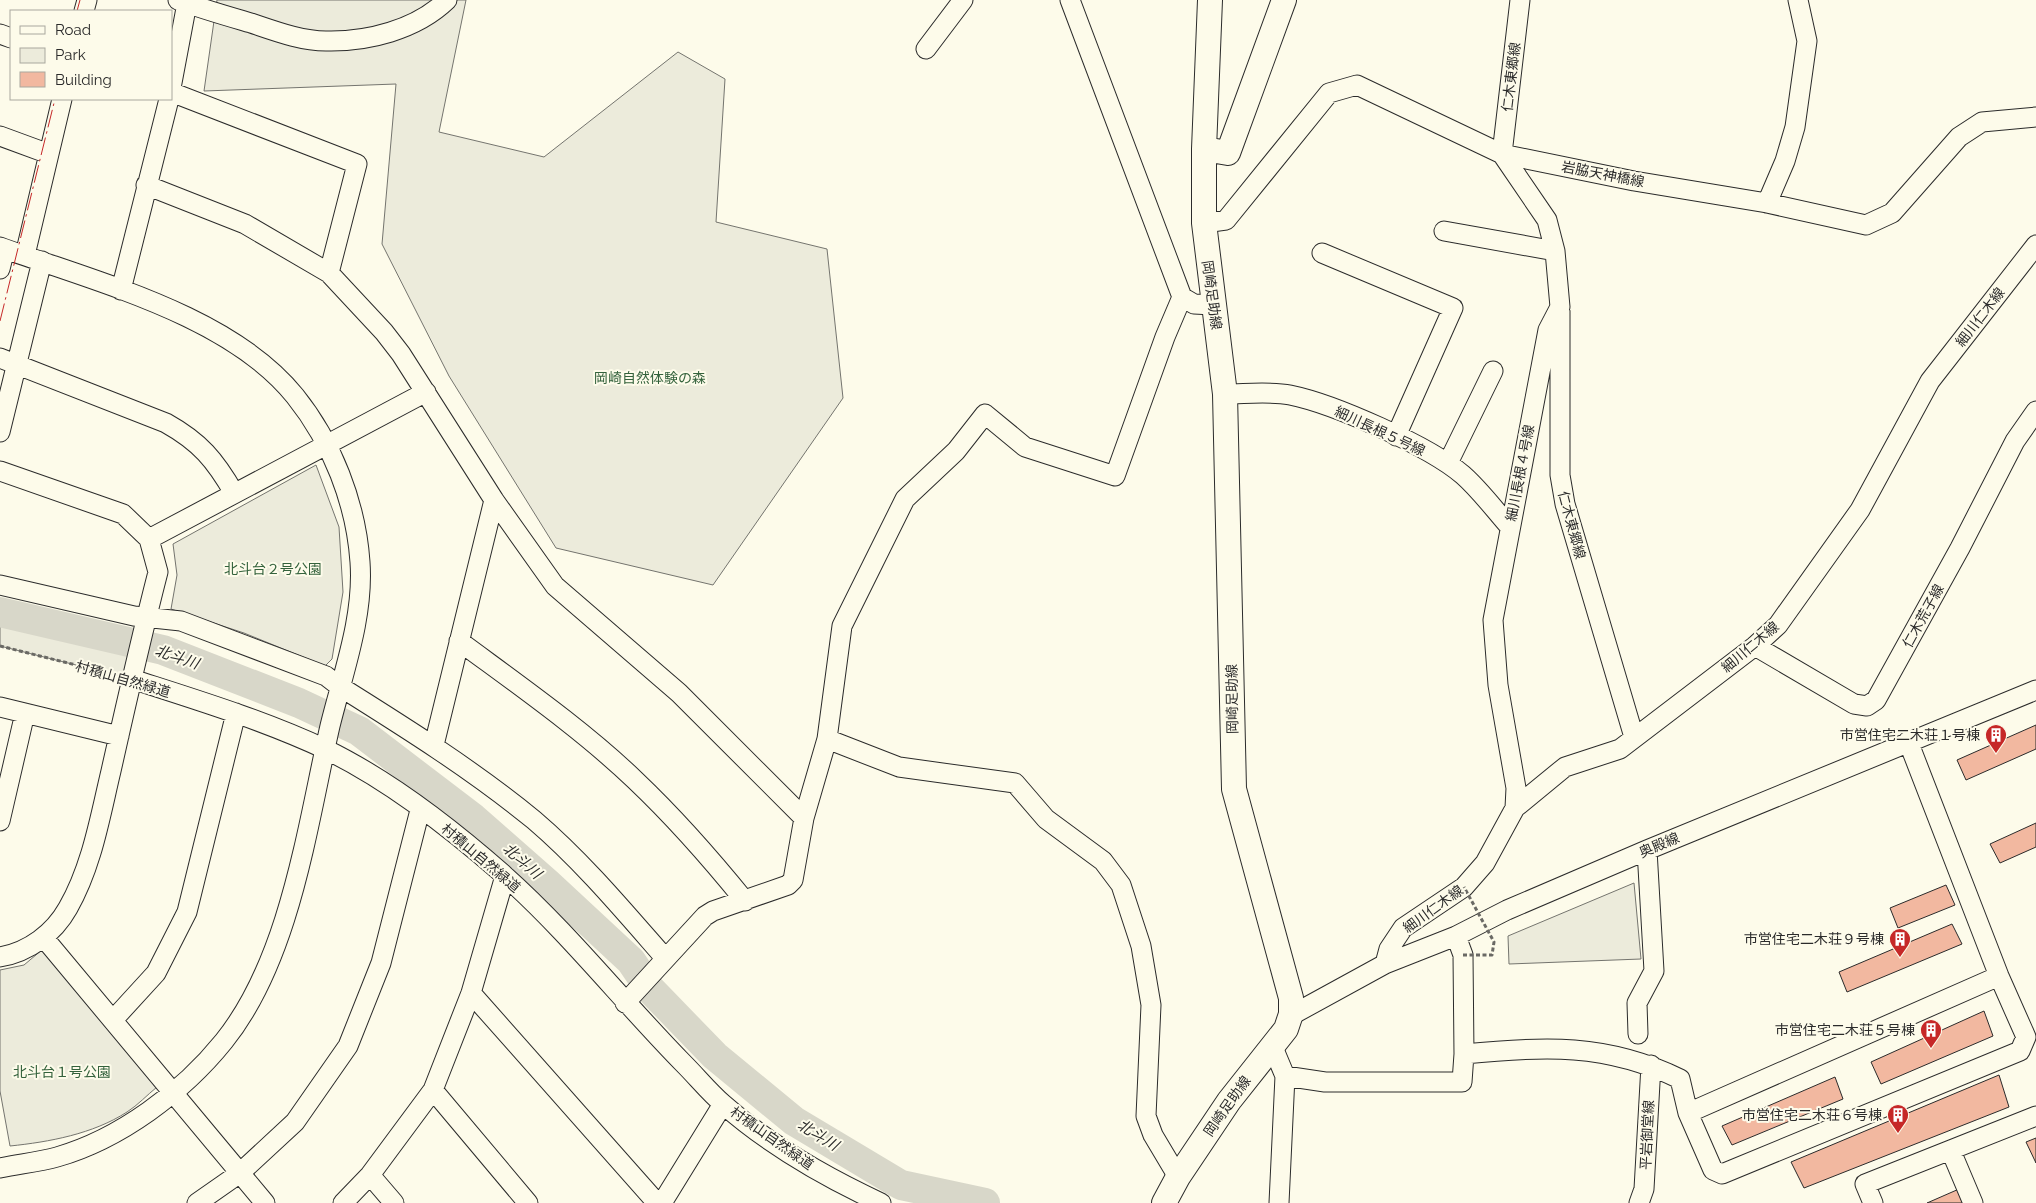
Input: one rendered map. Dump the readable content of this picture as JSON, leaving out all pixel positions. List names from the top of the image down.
{
  "streets": {
    "main road": ["岡崎足助線"],
    "street": [
      "仁木東郷線",
      "岩脇天神橋線",
      "細川仁木線",
      "細川長根５号線",
      "細川長根４号線",
      "仁木荒子線",
      "村積山自然緑道",
      "奥殿線",
      "平岩御堂線"
    ]
  },
  "crossings": [
    ["仁木東郷線", "岩脇天神橋線"],
    ["仁木東郷線", "細川仁木線"],
    ["仁木東郷線", "細川長根４号線"],
    ["岩脇天神橋線", "岡崎足助線"],
    ["岡崎足助線", "細川長根５号線"],
    ["岡崎足助線", "奥殿線"],
    ["細川仁木線", "細川長根４号線"],
    ["細川仁木線", "仁木荒子線"],
    ["細川仁木線", "奥殿線"],
    ["細川長根５号線", "細川長根４号線"]
  ],
  "water": ["北斗川"],
  "parks": ["岡崎自然体験の森", "北斗台２号公園", "北斗台１号公園"],
  "places": {
    "building": [
      "市営住宅二木荘１号棟",
      "市営住宅二木荘９号棟",
      "市営住宅二木荘５号棟",
      "市営住宅二木荘６号棟"
    ]
  },
  "legend": ["Road", "Park", "Building"]
}
